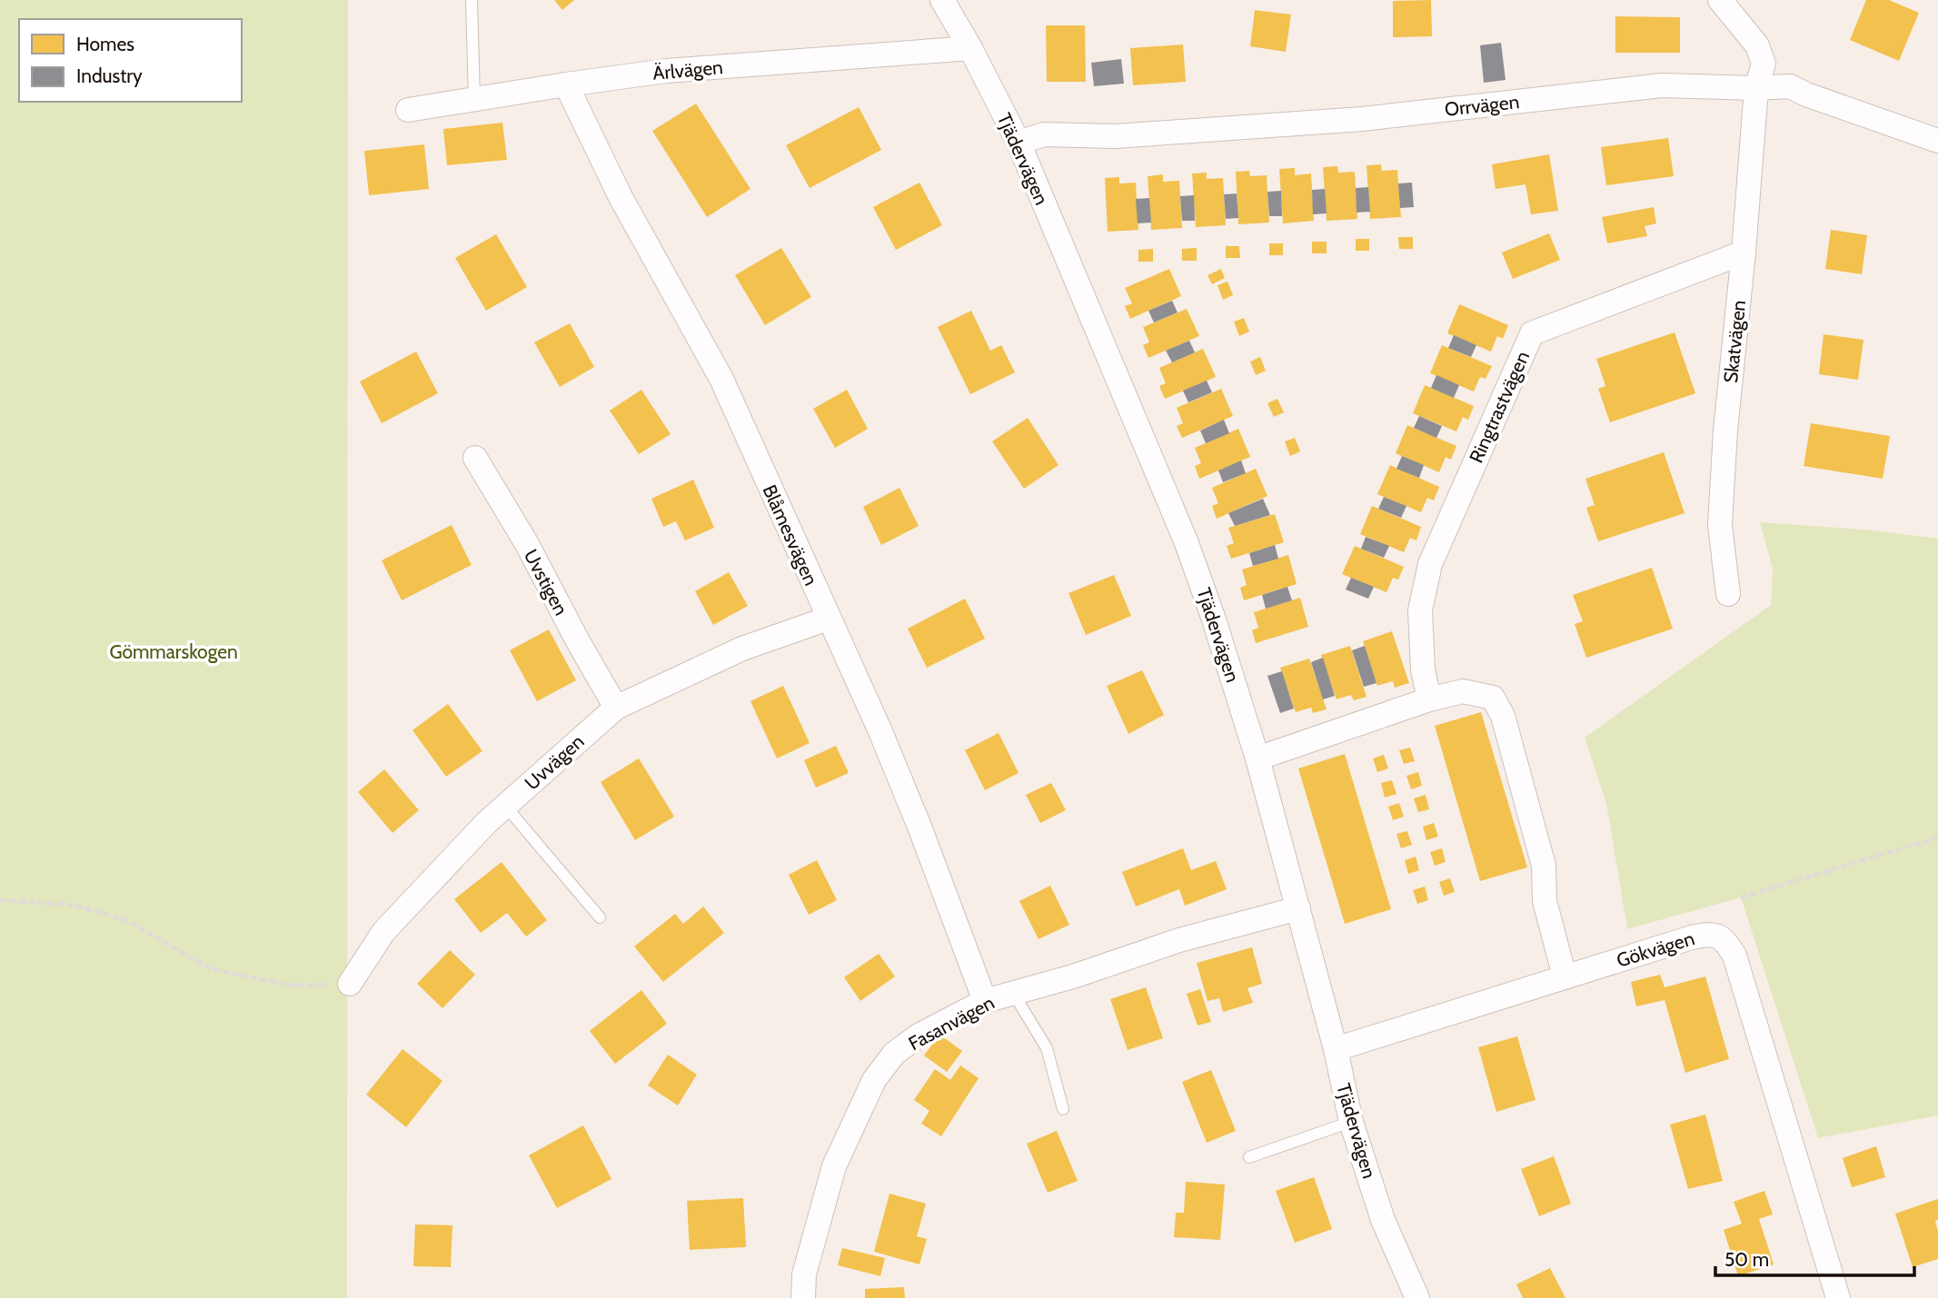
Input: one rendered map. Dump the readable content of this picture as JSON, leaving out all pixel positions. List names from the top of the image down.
{
  "streets": {
    "street": [
      "Ärlvägen",
      "Orrvägen",
      "Tjädervägen",
      "Skatvägen",
      "Ringtrastvägen",
      "Blåmesvägen",
      "Uvstigen",
      "Uvvägen",
      "Gökvägen",
      "Fasanvägen"
    ]
  },
  "crossings": [
    ["Ärlvägen", "Tjädervägen"],
    ["Ärlvägen", "Blåmesvägen"],
    ["Orrvägen", "Tjädervägen"],
    ["Orrvägen", "Skatvägen"],
    ["Tjädervägen", "Gökvägen"],
    ["Tjädervägen", "Fasanvägen"],
    ["Skatvägen", "Ringtrastvägen"],
    ["Blåmesvägen", "Uvvägen"],
    ["Blåmesvägen", "Fasanvägen"],
    ["Uvstigen", "Uvvägen"]
  ],
  "parks": ["Gömmarskogen"],
  "legend": ["Homes", "Industry"],
  "scale_bar": "50 m"
}
